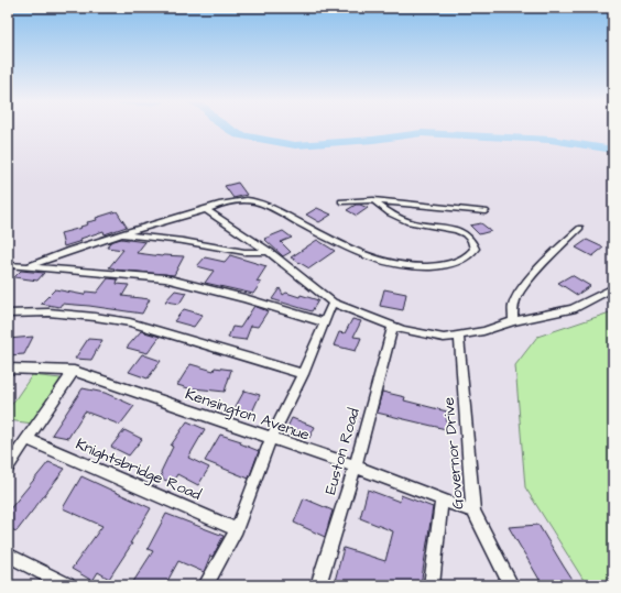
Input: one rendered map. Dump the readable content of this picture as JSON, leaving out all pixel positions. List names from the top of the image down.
{
  "streets": {
    "street": [
      "Kensington Avenue",
      "Euston Road",
      "Governor Drive",
      "Knightsbridge Road"
    ]
  },
  "crossings": [
    ["Kensington Avenue", "Euston Road"],
    ["Kensington Avenue", "Governor Drive"]
  ]
}
